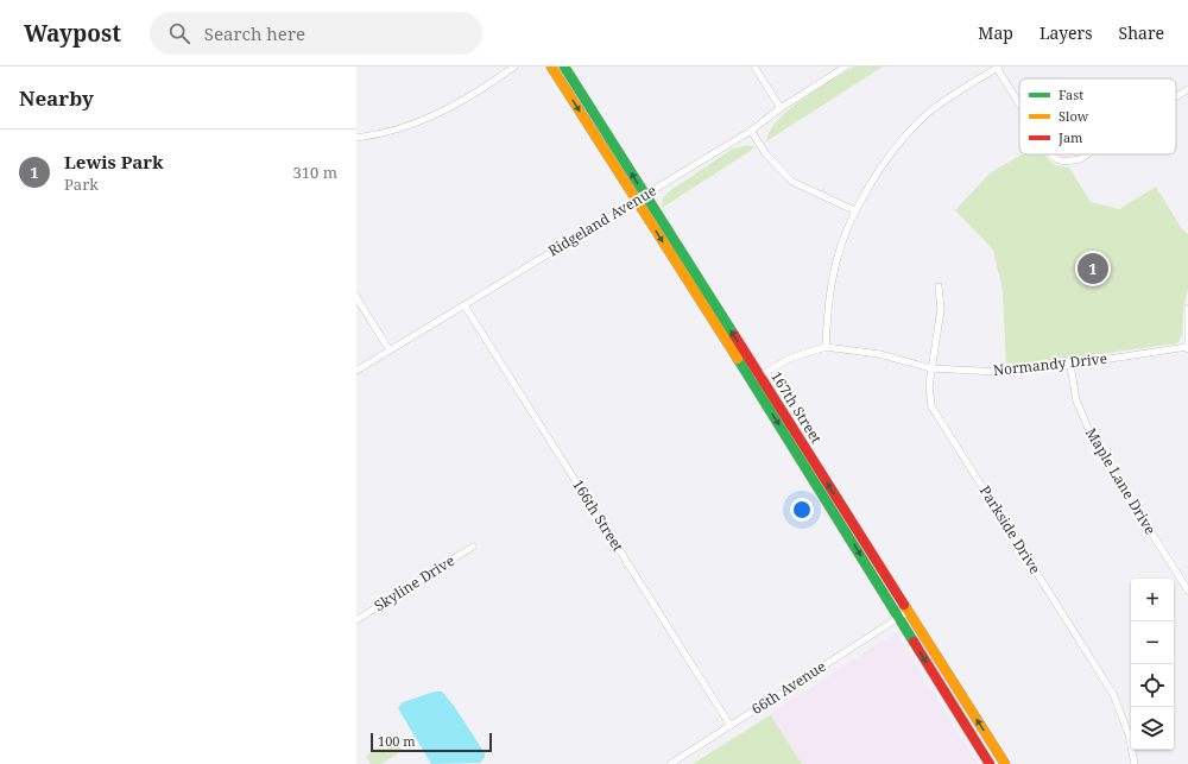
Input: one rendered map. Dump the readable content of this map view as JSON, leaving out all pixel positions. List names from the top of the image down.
{
  "streets": {
    "main road": ["167th Street"],
    "street": [
      "Ridgeland Avenue",
      "Normandy Drive",
      "Maple Lane Drive",
      "166th Street",
      "Parkside Drive",
      "Skyline Drive",
      "66th Avenue"
    ]
  },
  "crossings": [
    ["Ridgeland Avenue", "167th Street"],
    ["Ridgeland Avenue", "166th Street"],
    ["Normandy Drive", "167th Street"],
    ["Normandy Drive", "Maple Lane Drive"],
    ["Normandy Drive", "Parkside Drive"],
    ["167th Street", "66th Avenue"],
    ["166th Street", "66th Avenue"]
  ],
  "legend": ["Fast", "Slow", "Jam"],
  "scale_bar": "100 m",
  "page": {
    "header": "Waypost",
    "search": "Search here",
    "nav": ["Map", "Layers", "Share"],
    "heading": "Nearby",
    "list": [
      {
        "mark": "1",
        "name": "Lewis Park",
        "note": "Park",
        "value": "310 m"
      }
    ],
    "pins": "1",
    "map_buttons": ["+", "−"],
    "scale": "100 m"
  }
}
